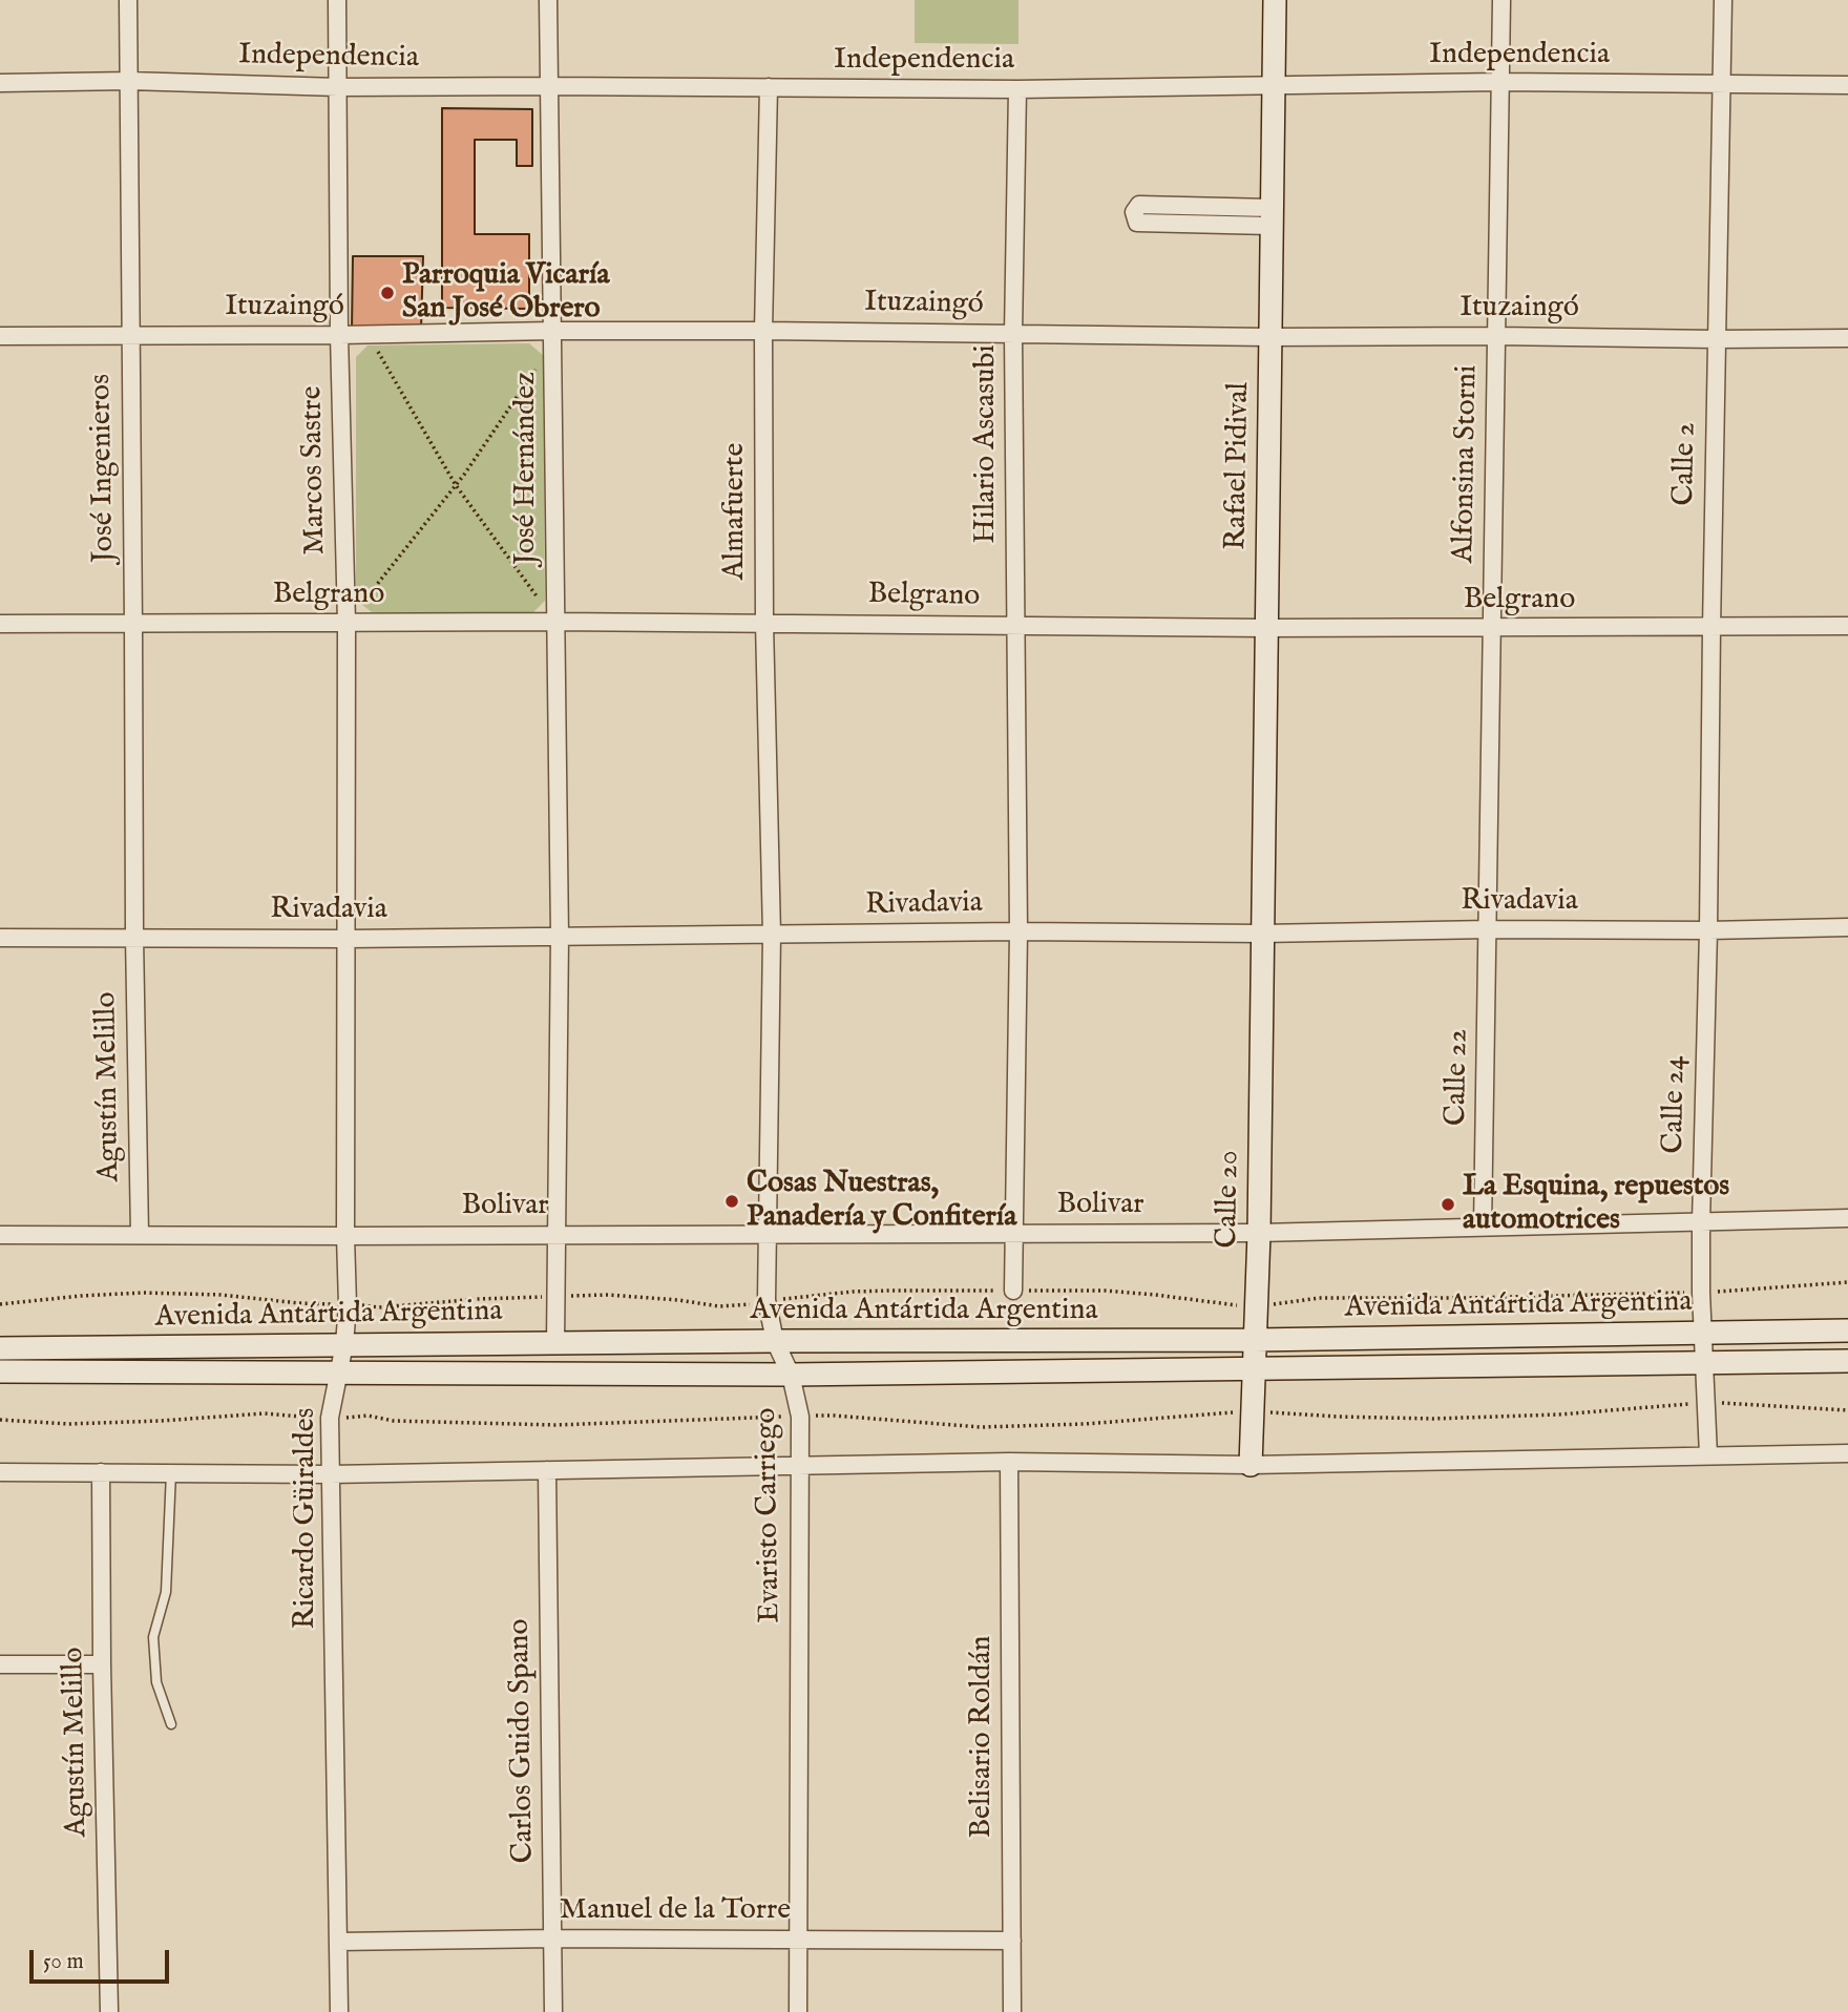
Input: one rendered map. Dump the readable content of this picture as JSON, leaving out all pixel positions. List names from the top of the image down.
{
  "streets": {
    "main road": ["Rafael Pidival", "Calle 20", "Avenida Antártida Argentina"],
    "street": [
      "Independencia",
      "Ituzaingó",
      "Hilario Ascasubi",
      "Alfonsina Storni",
      "Calle 2",
      "José Ingenieros",
      "José Hernández",
      "Marcos Sastre",
      "Almafuerte",
      "Belgrano",
      "Rivadavia",
      "Calle 22",
      "Agustín Melillo",
      "Calle 24",
      "Bolivar",
      "Evaristo Carriego",
      "Ricardo Güiraldes",
      "Belisario Roldán",
      "Carlos Guido Spano",
      "Manuel de la Torre"
    ]
  },
  "crossings": [
    ["Independencia", "Hilario Ascasubi"],
    ["Independencia", "Alfonsina Storni"],
    ["Independencia", "Calle 2"],
    ["Independencia", "Rafael Pidival"],
    ["Independencia", "José Ingenieros"],
    ["Independencia", "José Hernández"],
    ["Independencia", "Marcos Sastre"],
    ["Independencia", "Almafuerte"],
    ["Ituzaingó", "Hilario Ascasubi"],
    ["Ituzaingó", "Alfonsina Storni"],
    ["Ituzaingó", "Calle 2"],
    ["Ituzaingó", "Rafael Pidival"],
    ["Ituzaingó", "José Ingenieros"],
    ["Ituzaingó", "José Hernández"],
    ["Ituzaingó", "Marcos Sastre"],
    ["Ituzaingó", "Almafuerte"],
    ["Hilario Ascasubi", "Belgrano"],
    ["Hilario Ascasubi", "Rivadavia"],
    ["Alfonsina Storni", "Belgrano"],
    ["Alfonsina Storni", "Rivadavia"],
    ["Alfonsina Storni", "Calle 22"],
    ["Calle 2", "Belgrano"],
    ["Calle 2", "Rivadavia"],
    ["Calle 2", "Calle 24"],
    ["Rafael Pidival", "Belgrano"],
    ["Rafael Pidival", "Rivadavia"],
    ["Rafael Pidival", "Calle 20"],
    ["José Ingenieros", "Belgrano"],
    ["José Ingenieros", "Rivadavia"],
    ["José Ingenieros", "Agustín Melillo"],
    ["José Hernández", "Belgrano"],
    ["José Hernández", "Rivadavia"],
    ["Marcos Sastre", "Belgrano"],
    ["Marcos Sastre", "Rivadavia"],
    ["Marcos Sastre", "Ricardo Güiraldes"],
    ["Almafuerte", "Belgrano"],
    ["Almafuerte", "Rivadavia"],
    ["Almafuerte", "Evaristo Carriego"],
    ["Rivadavia", "Calle 22"],
    ["Rivadavia", "Agustín Melillo"],
    ["Rivadavia", "Calle 24"],
    ["Rivadavia", "Calle 20"],
    ["Rivadavia", "Evaristo Carriego"],
    ["Rivadavia", "Ricardo Güiraldes"],
    ["Calle 22", "Bolivar"],
    ["Agustín Melillo", "Bolivar"],
    ["Calle 24", "Bolivar"],
    ["Calle 24", "Avenida Antártida Argentina"],
    ["Calle 20", "Bolivar"],
    ["Calle 20", "Avenida Antártida Argentina"],
    ["Bolivar", "Evaristo Carriego"],
    ["Bolivar", "Ricardo Güiraldes"],
    ["Avenida Antártida Argentina", "Evaristo Carriego"],
    ["Avenida Antártida Argentina", "Ricardo Güiraldes"],
    ["Evaristo Carriego", "Manuel de la Torre"],
    ["Ricardo Güiraldes", "Manuel de la Torre"],
    ["Belisario Roldán", "Manuel de la Torre"],
    ["Carlos Guido Spano", "Manuel de la Torre"]
  ],
  "places": ["Parroquia Vicaría San José Obrero", "Cosas Nuestras, Panadería y Confitería", "La Esquina, repuestos automotrices"],
  "scale_bar": "50 m"
}
